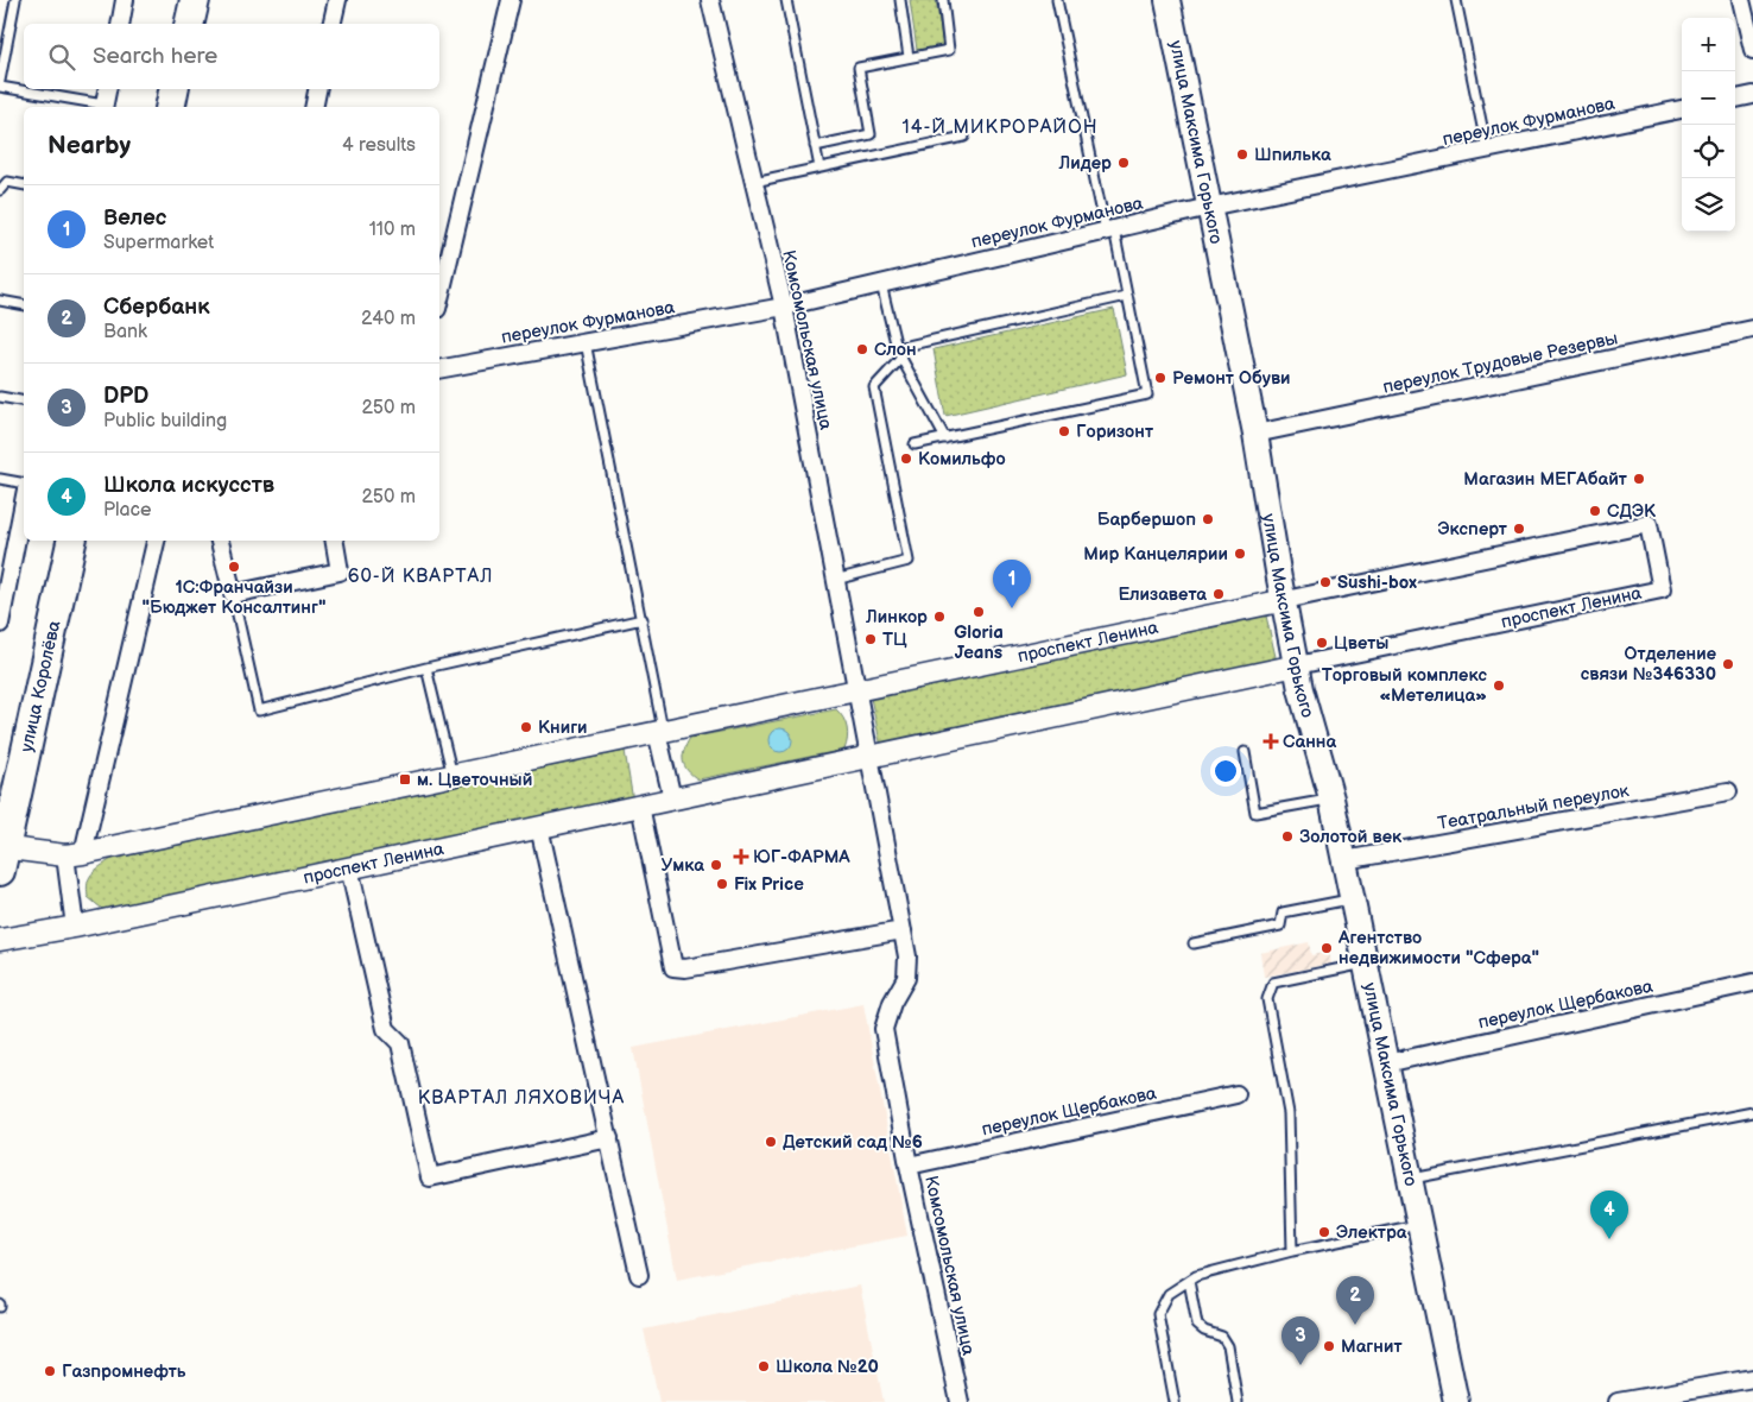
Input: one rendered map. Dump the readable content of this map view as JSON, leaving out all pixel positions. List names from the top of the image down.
{
  "streets": {
    "highway": ["улица Королёва"],
    "main road": ["улица Максима Горького"],
    "street": [
      "переулок Фурманова",
      "Комсомольская улица",
      "переулок Трудовые Резервы",
      "проспект Ленина",
      "Театральный переулок",
      "переулок Щербакова"
    ]
  },
  "crossings": [
    ["переулок Фурманова", "улица Максима Горького"],
    ["переулок Фурманова", "Комсомольская улица"],
    ["улица Максима Горького", "переулок Трудовые Резервы"],
    ["улица Максима Горького", "проспект Ленина"],
    ["улица Максима Горького", "Театральный переулок"],
    ["улица Максима Горького", "переулок Щербакова"],
    ["Комсомольская улица", "проспект Ленина"],
    ["Комсомольская улица", "переулок Щербакова"],
    ["проспект Ленина", "улица Королёва"]
  ],
  "districts": ["14-Й МИКРОРАЙОН", "60-Й КВАРТАЛ", "КВАРТАЛ ЛЯХОВИЧА"],
  "places": {
    "other": [
      "Шпилька",
      "Лидер",
      "Слон",
      "Ремонт Обуви",
      "Горизонт",
      "Комильфо",
      "Магазин МЕГАбайт",
      "СДЭК",
      "Барбершоп",
      "Эксперт",
      "Мир Канцелярии",
      "1С:Франчайзи \"Бюджет Консалтинг\"",
      "Sushi-box",
      "Елизавета",
      "Gloria Jeans",
      "Линкор",
      "ТЦ",
      "Цветы",
      "Отделение связи №346330",
      "Торговый комплекс «Метелица»",
      "Книги",
      "Золотой век",
      "Умка",
      "Fix Price",
      "Агентство недвижимости \"Сфера\"",
      "Детский сад №6",
      "Электра",
      "Магнит",
      "Школа №20",
      "Газпромнефть"
    ],
    "health": ["Санна", "ЮГ-ФАРМА"],
    "transit": ["м. Цветочный"]
  },
  "page": {
    "map_buttons": ["+", "−"],
    "search": "Search here",
    "heading": ["Nearby", "4 results"],
    "list": [
      {
        "mark": "1",
        "name": "Велес",
        "note": "Supermarket",
        "value": "110 m"
      },
      {
        "mark": "2",
        "name": "Сбербанк",
        "note": "Bank",
        "value": "240 m"
      },
      {
        "mark": "3",
        "name": "DPD",
        "note": "Public building",
        "value": "250 m"
      },
      {
        "mark": "4",
        "name": "Школа искусств",
        "note": "Place",
        "value": "250 m"
      }
    ],
    "pins": [
      "1",
      "4",
      "2",
      "3"
    ]
  }
}
